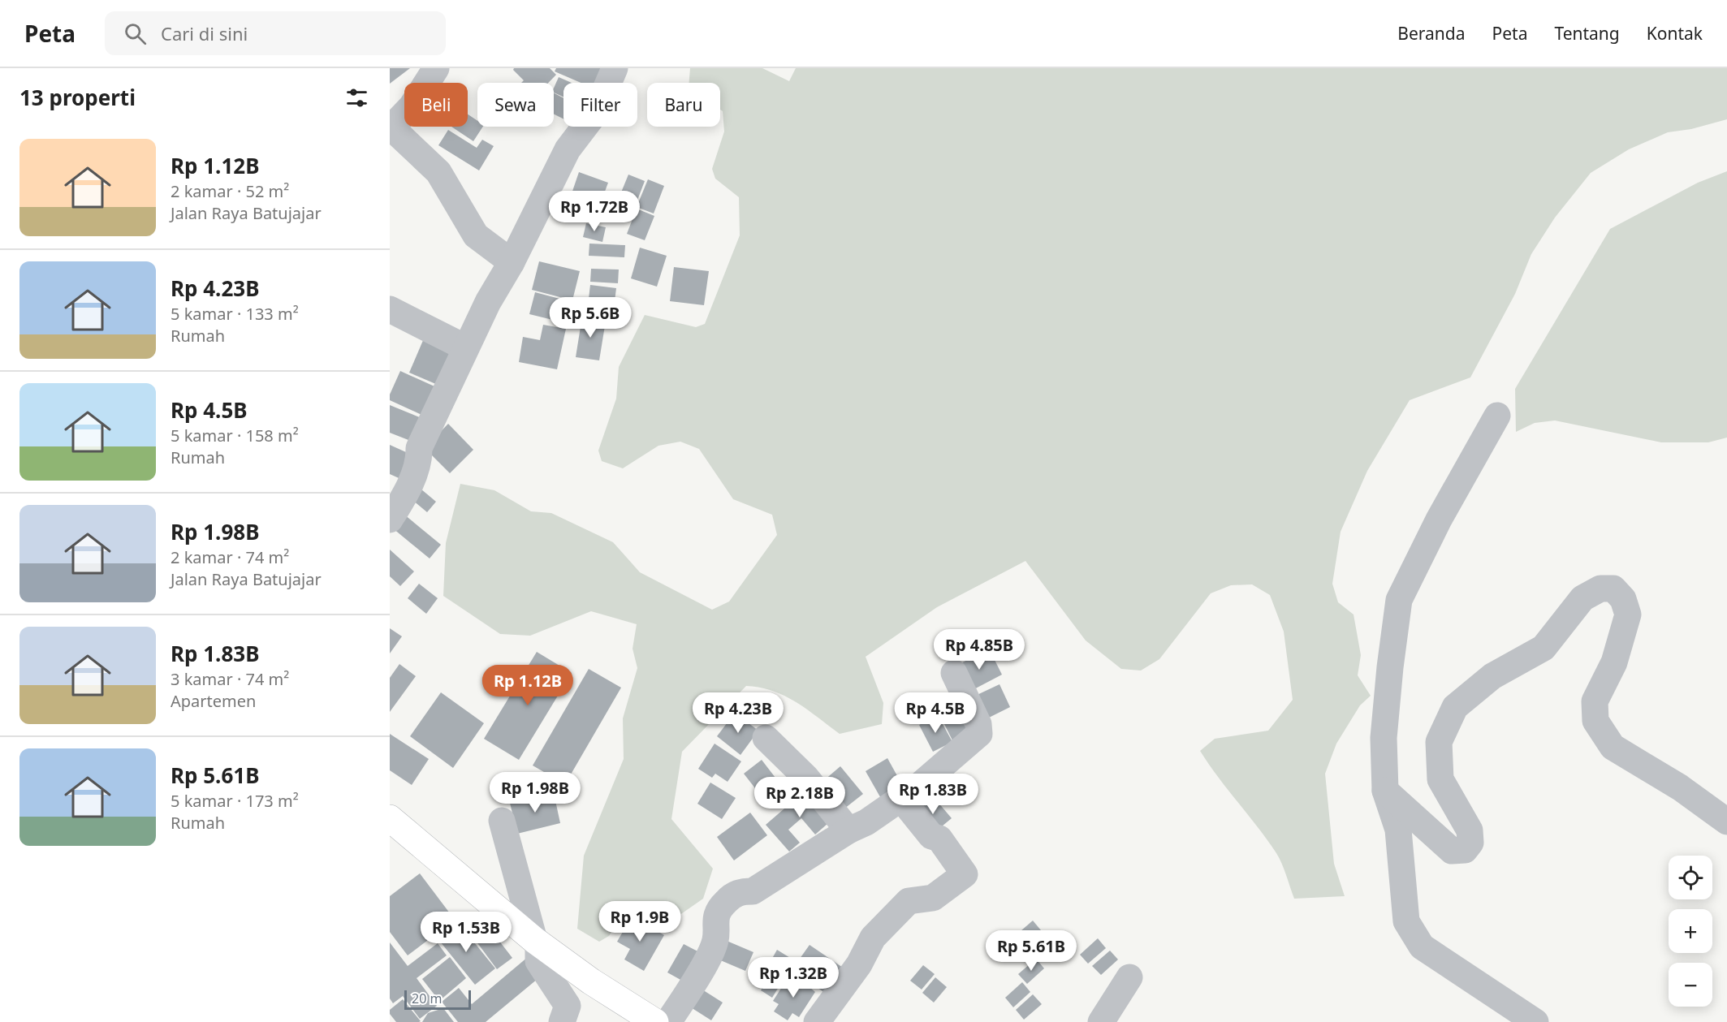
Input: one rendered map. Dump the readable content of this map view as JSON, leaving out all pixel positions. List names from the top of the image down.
{
  "scale_bar": "20 m",
  "page": {
    "header": "Peta",
    "search": "Cari di sini",
    "nav": [
      "Beranda",
      "Peta",
      "Tentang",
      "Kontak"
    ],
    "heading": "13 properti",
    "chip": [
      "Beli",
      "Sewa",
      "Filter",
      "Baru"
    ],
    "list": [
      {
        "name": "Rp 1.12B",
        "note": "2 kamar · 52 m² · Jalan Raya Batujajar"
      },
      {
        "name": "Rp 4.23B",
        "note": "5 kamar · 133 m² · Rumah"
      },
      {
        "name": "Rp 4.5B",
        "note": "5 kamar · 158 m² · Rumah"
      },
      {
        "name": "Rp 1.98B",
        "note": "2 kamar · 74 m² · Jalan Raya Batujajar"
      },
      {
        "name": "Rp 1.83B",
        "note": "3 kamar · 74 m² · Apartemen"
      },
      {
        "name": "Rp 5.61B",
        "note": "5 kamar · 173 m² · Rumah"
      }
    ],
    "price": [
      "Rp 1.72B",
      "Rp 5.6B",
      "Rp 4.85B",
      "Rp 1.12B",
      "Rp 4.23B",
      "Rp 4.5B",
      "Rp 1.98B",
      "Rp 1.83B",
      "Rp 2.18B",
      "Rp 1.9B",
      "Rp 1.53B",
      "Rp 5.61B",
      "Rp 1.32B"
    ],
    "map_buttons": ["+", "−"],
    "scale": "20 m"
  }
}
